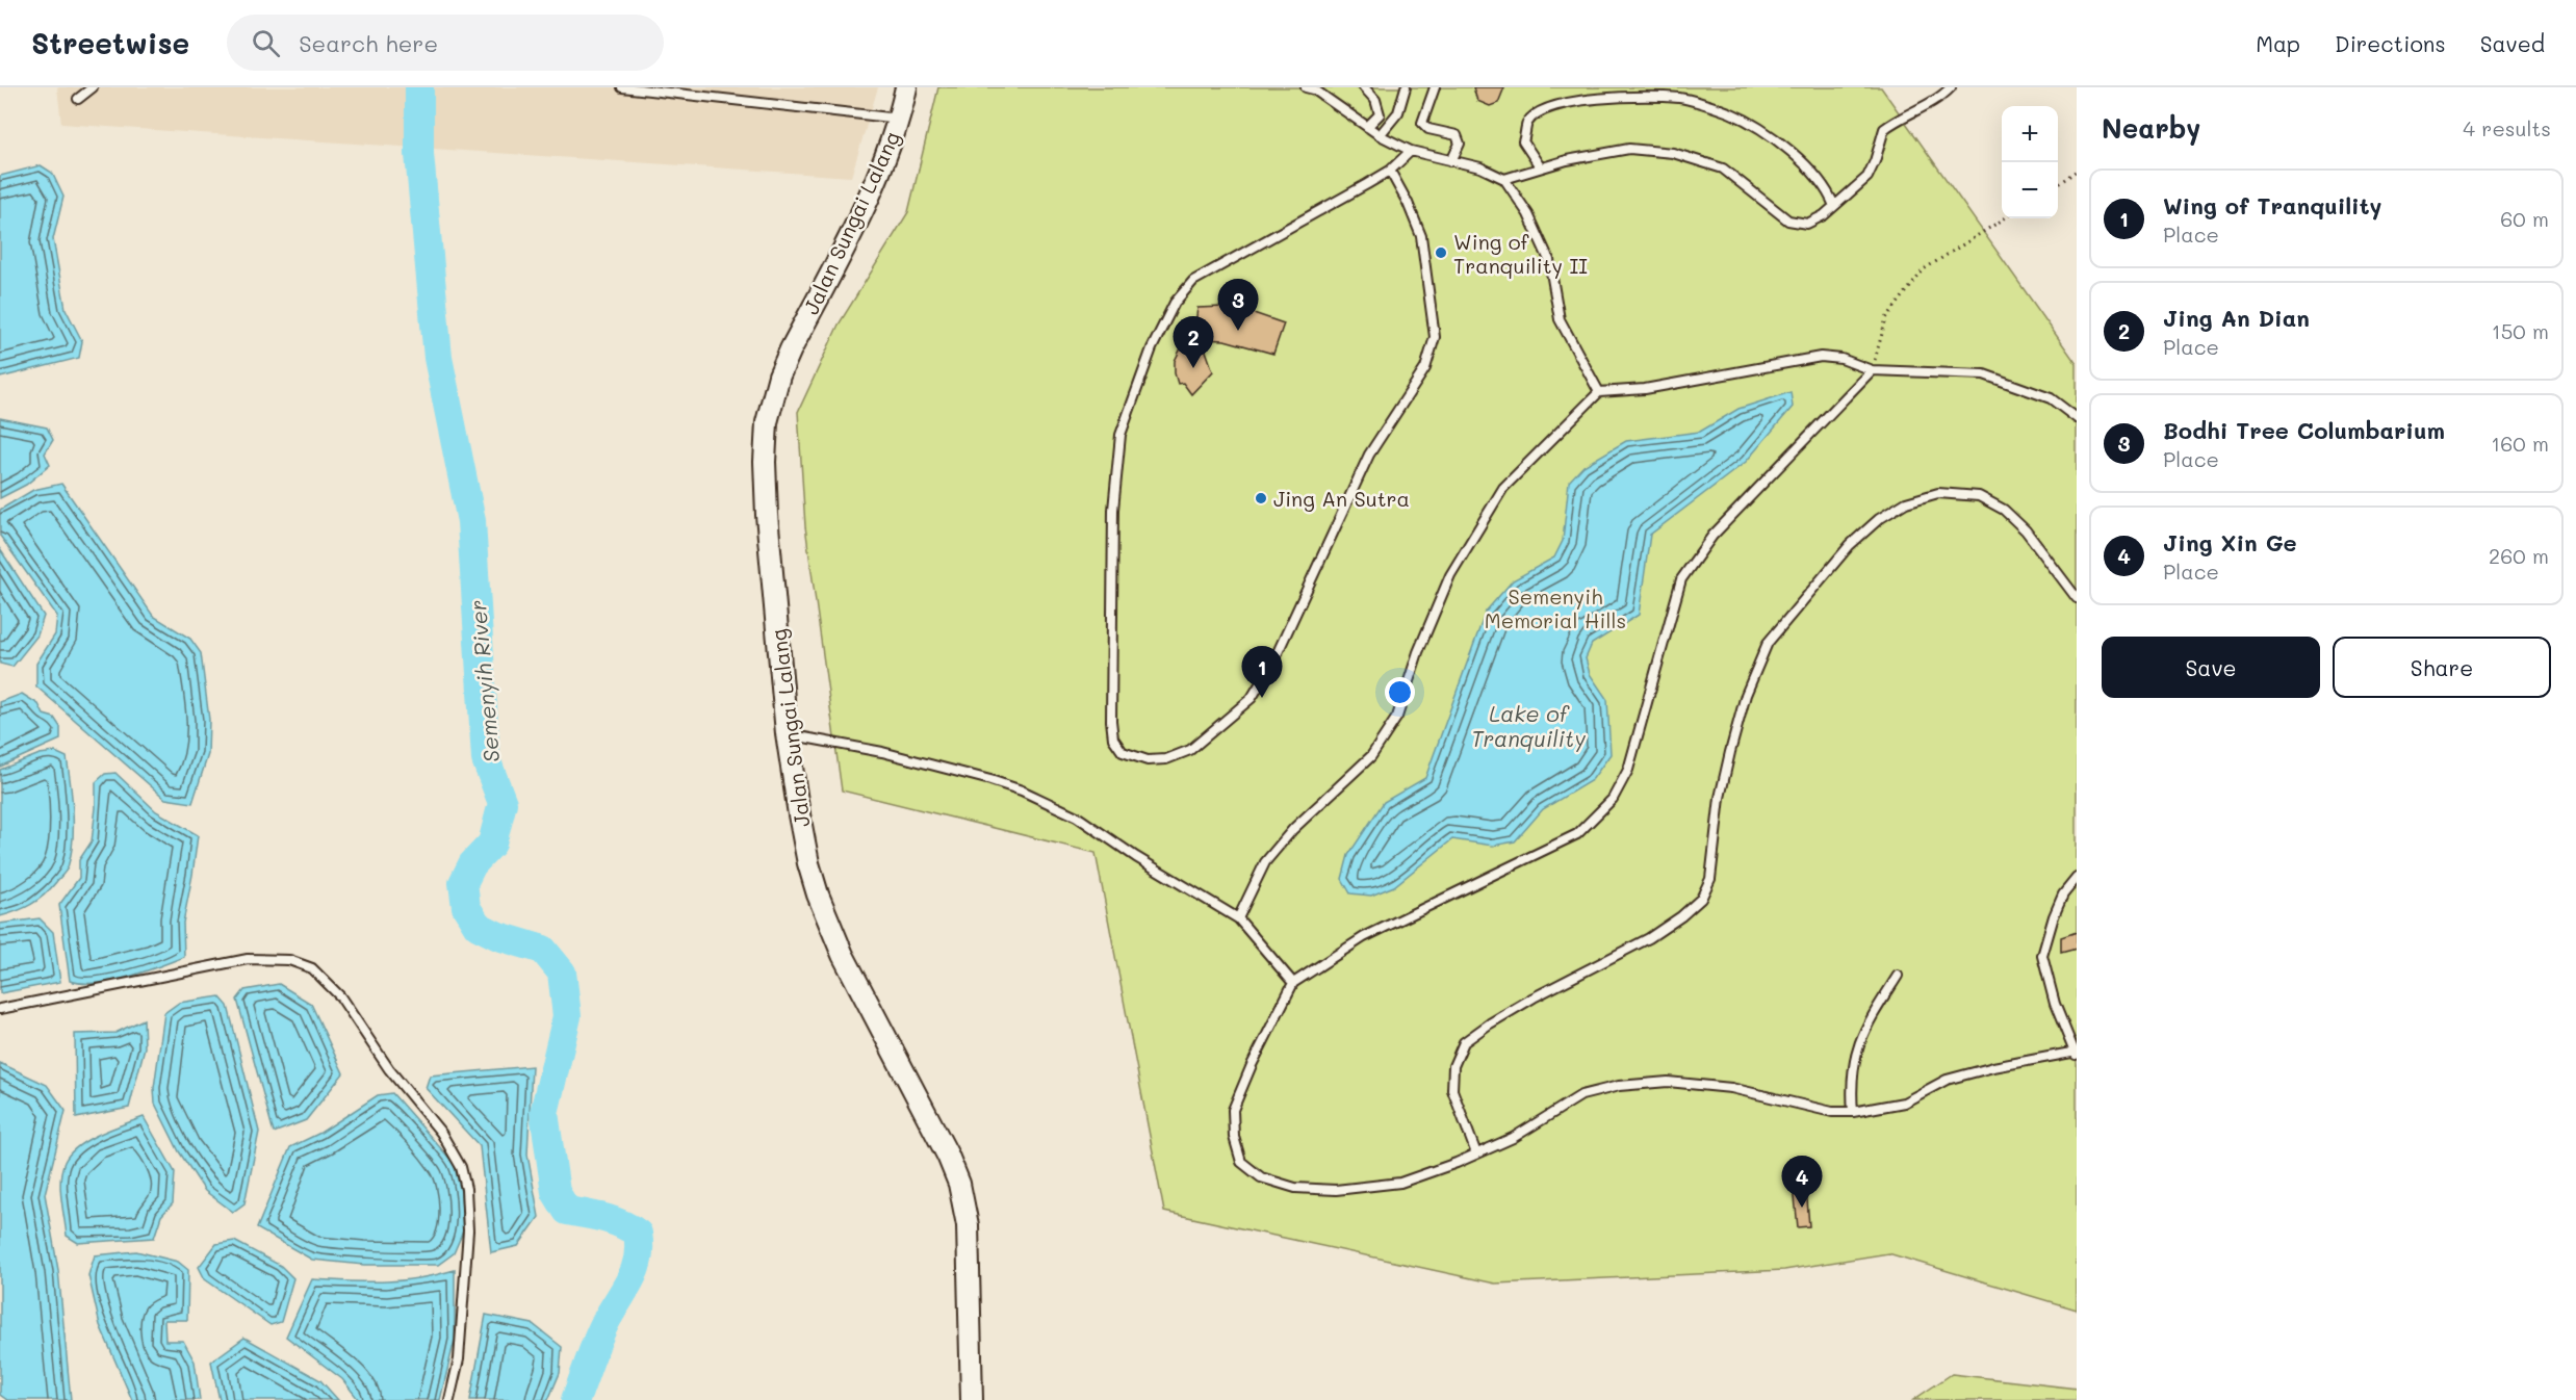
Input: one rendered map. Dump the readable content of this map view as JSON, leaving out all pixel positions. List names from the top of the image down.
{
  "streets": {
    "street": ["Jalan Sungai Lalang"]
  },
  "water": ["Semenyih River", "Lake of Tranquility"],
  "parks": ["Semenyih Memorial Hills"],
  "places": ["Wing of Tranquility II", "Jing An Sutra"],
  "page": {
    "header": "Streetwise",
    "search": "Search here",
    "nav": ["Map", "Directions", "Saved"],
    "heading": ["Nearby", "4 results"],
    "map_buttons": ["+", "−"],
    "list": [
      {
        "mark": "1",
        "name": "Wing of Tranquility",
        "note": "Place",
        "value": "60 m"
      },
      {
        "mark": "2",
        "name": "Jing An Dian",
        "note": "Place",
        "value": "150 m"
      },
      {
        "mark": "3",
        "name": "Bodhi Tree Columbarium",
        "note": "Place",
        "value": "160 m"
      },
      {
        "mark": "4",
        "name": "Jing Xin Ge",
        "note": "Place",
        "value": "260 m"
      }
    ],
    "pins": [
      "3",
      "2",
      "1",
      "4"
    ],
    "buttons": ["Save", "Share"]
  }
}
